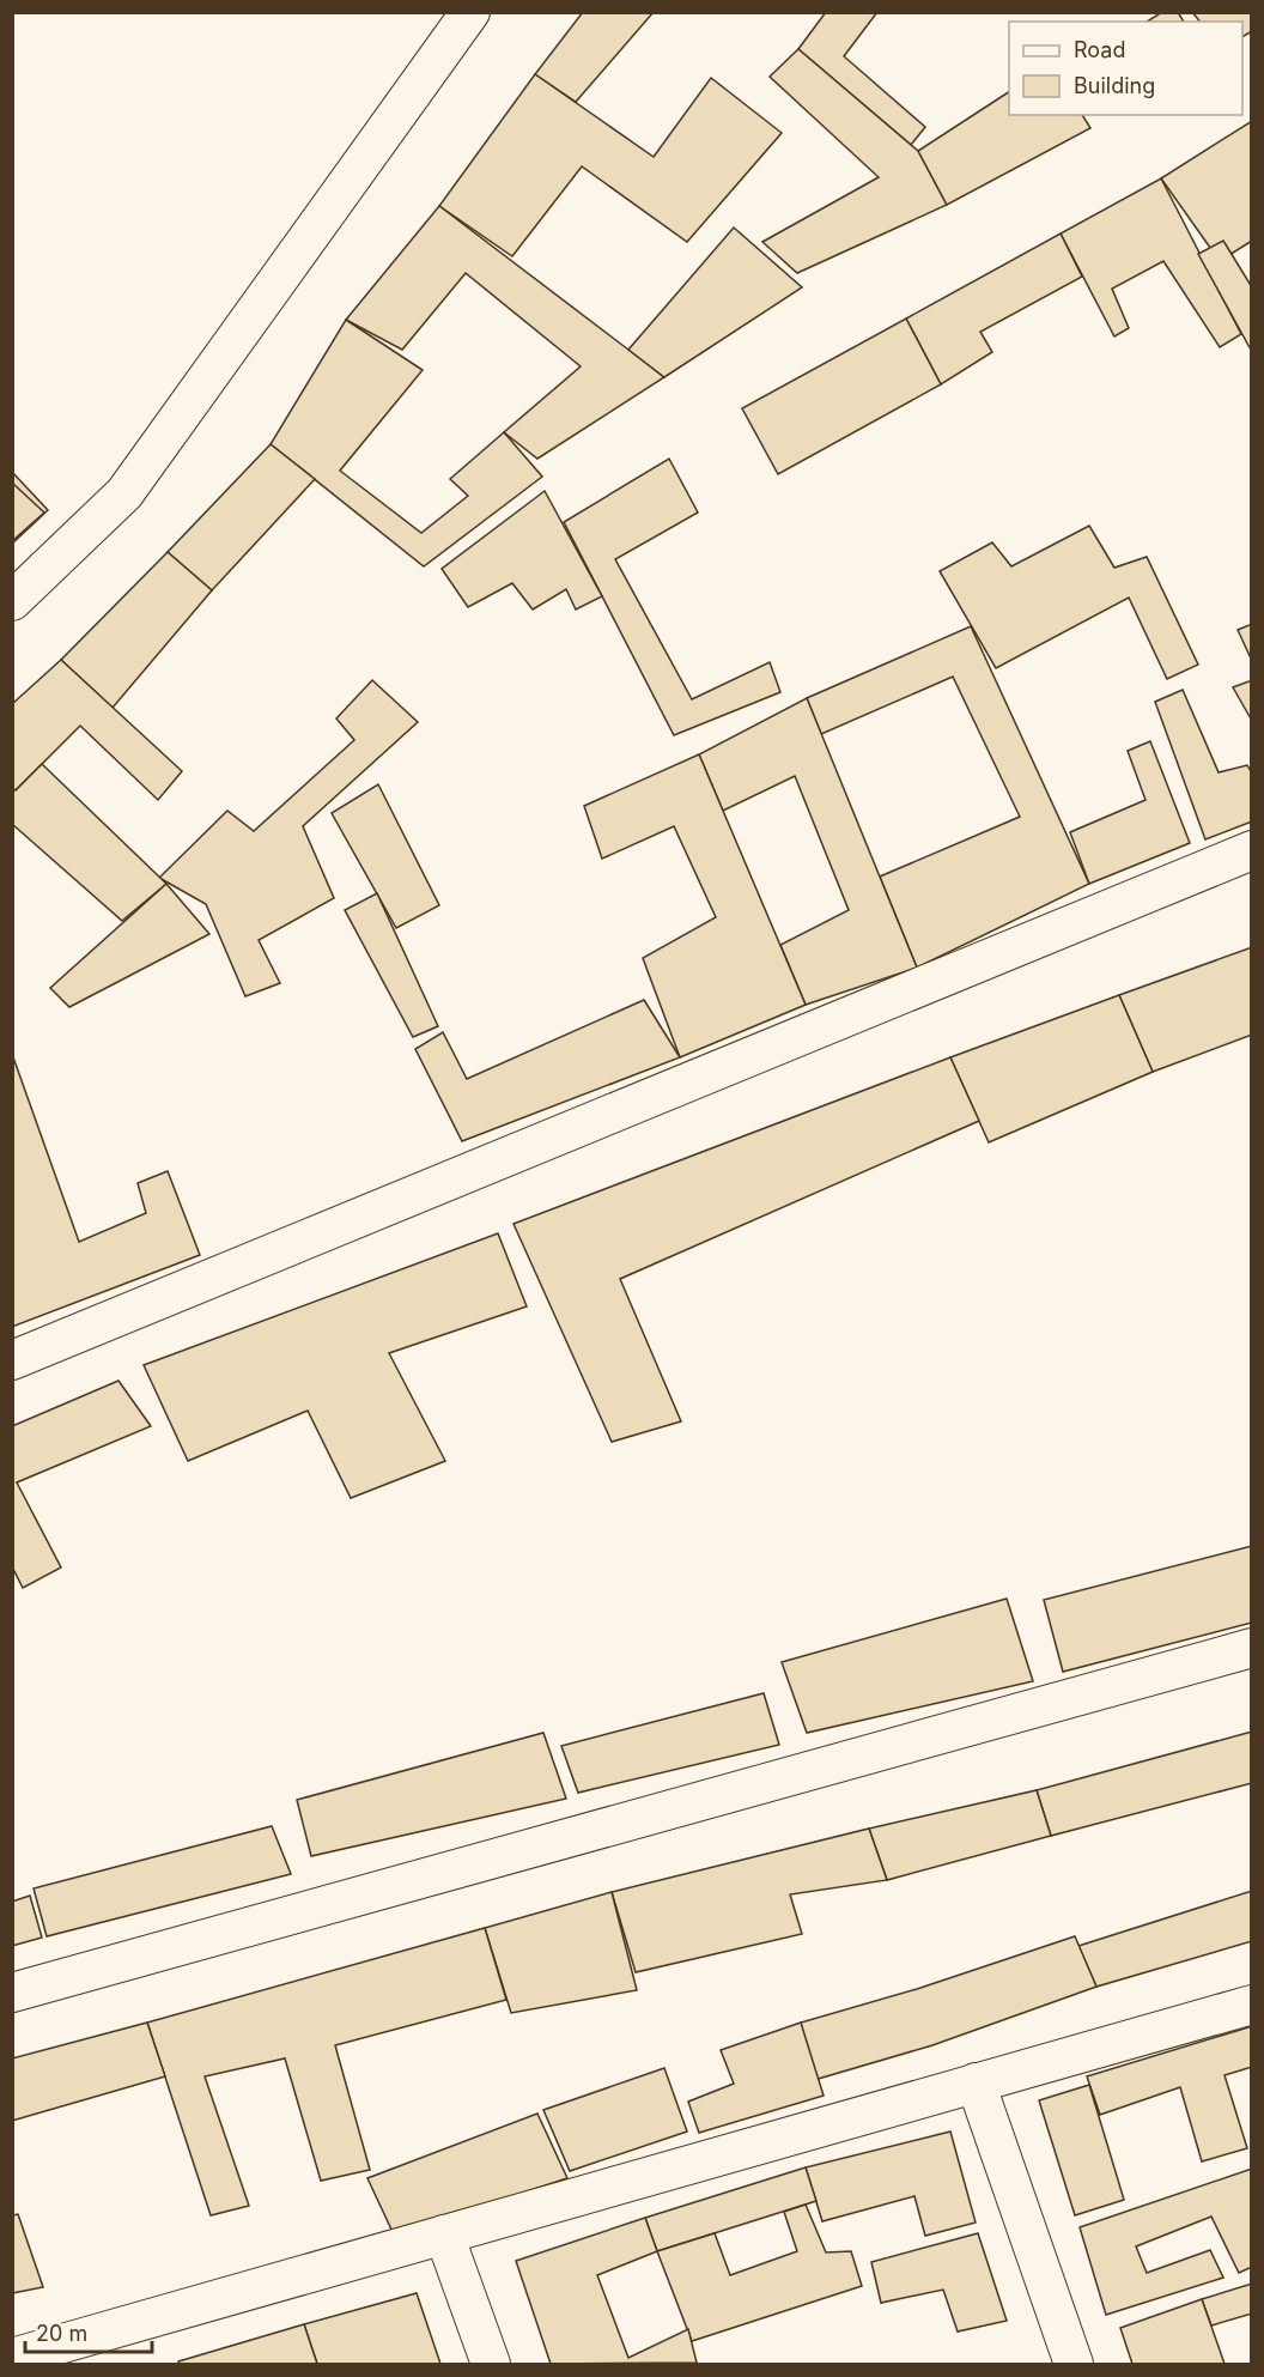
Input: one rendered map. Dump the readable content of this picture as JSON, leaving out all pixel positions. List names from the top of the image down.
{
  "legend": ["Road", "Building"],
  "scale_bar": "20 m"
}
